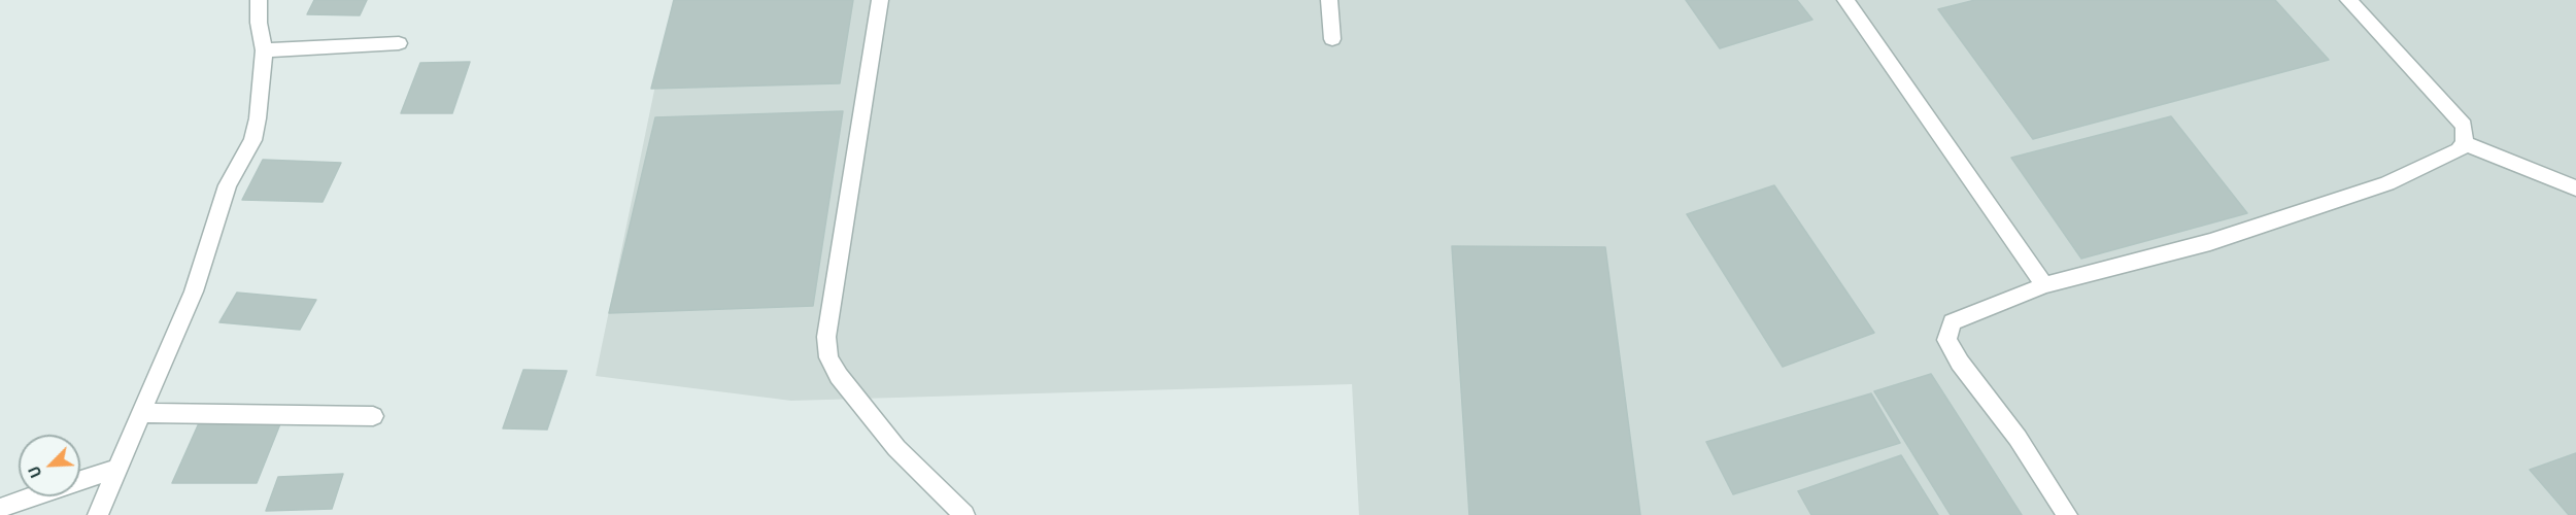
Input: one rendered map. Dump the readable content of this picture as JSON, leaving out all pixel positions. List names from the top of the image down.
{
  "north": "bottom left"
}
